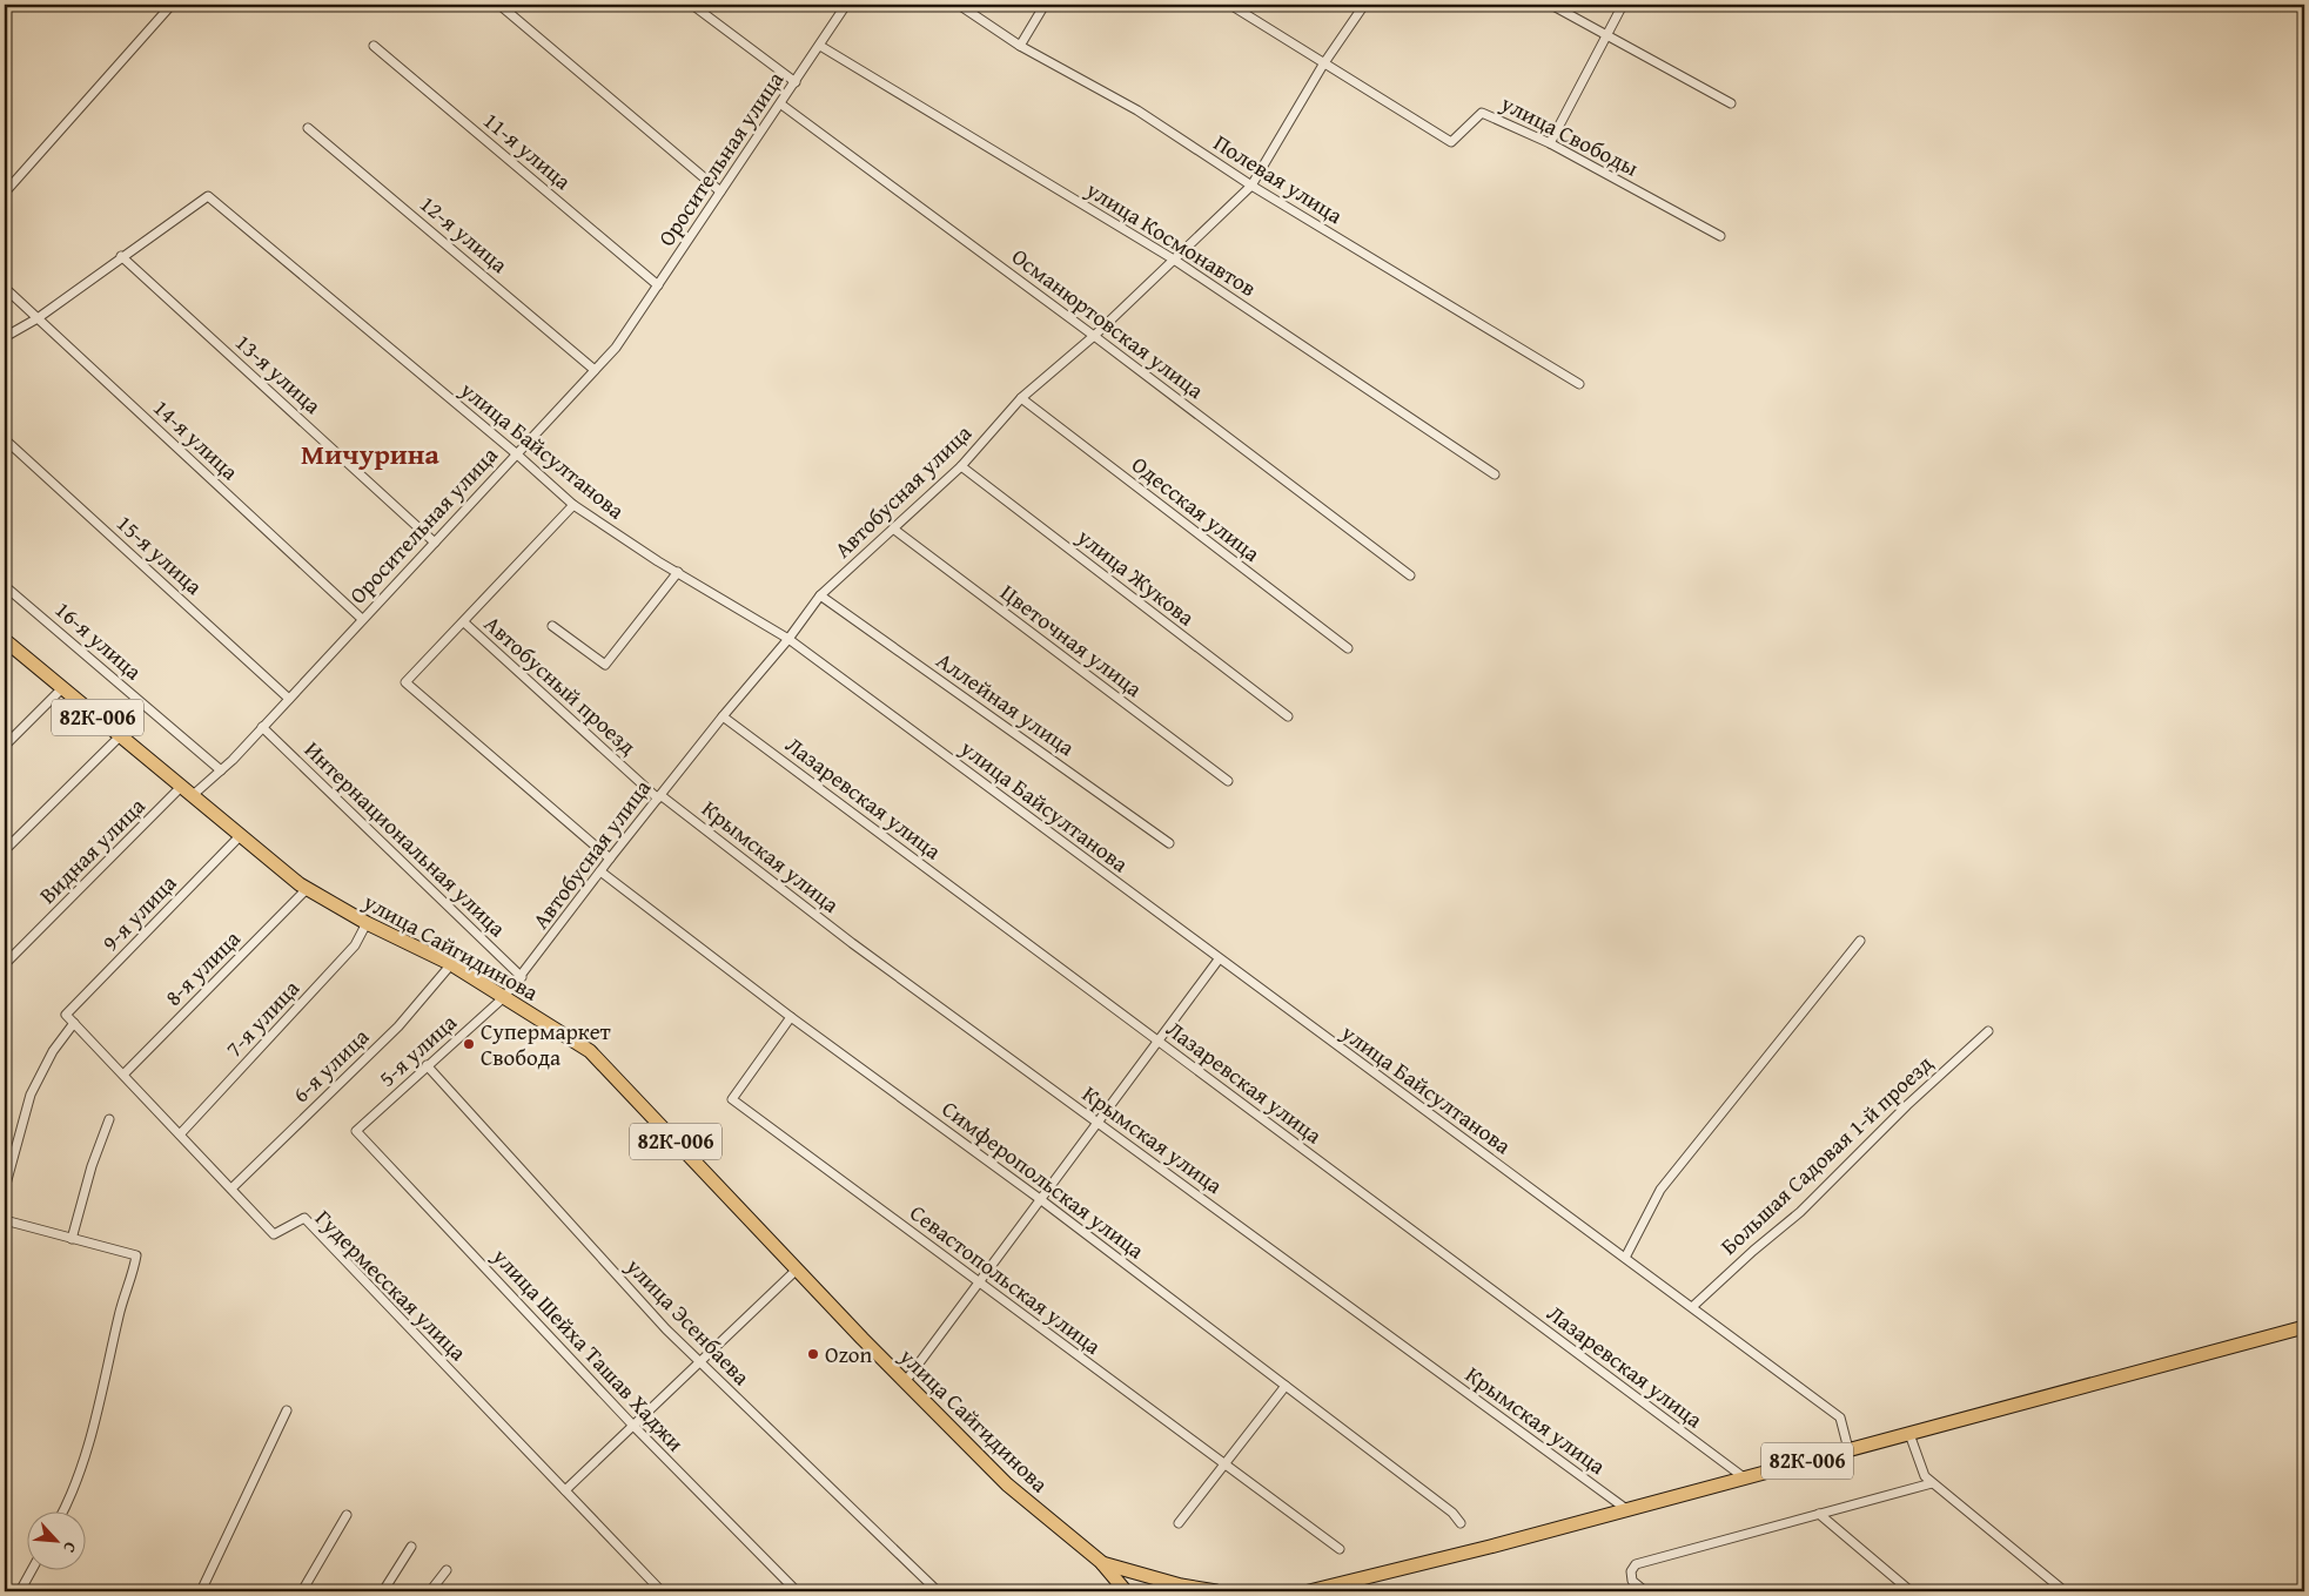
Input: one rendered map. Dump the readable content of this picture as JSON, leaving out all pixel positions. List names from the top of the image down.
{
  "streets": {
    "main road": ["82К-006", "улица Сайгидинова"],
    "street": [
      "улица Свободы",
      "11-я улица",
      "Оросительная улица",
      "Полевая улица",
      "12-я улица",
      "улица Космонавтов",
      "Османюртовская улица",
      "13-я улица",
      "14-я улица",
      "улица Байсултанова",
      "Автобусная улица",
      "Одесская улица",
      "15-я улица",
      "улица Жукова",
      "16-я улица",
      "Цветочная улица",
      "Автобусный проезд",
      "Аллейная улица",
      "Лазаревская улица",
      "Интернациональная улица",
      "Видная улица",
      "Крымская улица",
      "9-я улица",
      "8-я улица",
      "7-я улица",
      "5-я улица",
      "6-я улица",
      "Большая Садовая 1-й проезд",
      "Симферопольская улица",
      "Севастопольская улица",
      "Гудермесская улица",
      "улица Эсенбаева",
      "улица Шейха Ташав Хаджи"
    ]
  },
  "crossings": [
    ["улица Свободы", "Автобусная улица"],
    ["11-я улица", "Оросительная улица"],
    ["Оросительная улица", "12-я улица"],
    ["Оросительная улица", "улица Космонавтов"],
    ["Оросительная улица", "Османюртовская улица"],
    ["Оросительная улица", "13-я улица"],
    ["Оросительная улица", "14-я улица"],
    ["Оросительная улица", "улица Байсултанова"],
    ["Оросительная улица", "15-я улица"],
    ["Оросительная улица", "16-я улица"],
    ["Оросительная улица", "Интернациональная улица"],
    ["Оросительная улица", "Видная улица"],
    ["Оросительная улица", "улица Сайгидинова"],
    ["Полевая улица", "Автобусная улица"],
    ["улица Космонавтов", "Автобусная улица"],
    ["Османюртовская улица", "Автобусная улица"],
    ["13-я улица", "улица Байсултанова"],
    ["улица Байсултанова", "Автобусная улица"],
    ["улица Байсултанова", "82К-006"],
    ["улица Байсултанова", "Большая Садовая 1-й проезд"],
    ["Автобусная улица", "Одесская улица"],
    ["Автобусная улица", "улица Жукова"],
    ["Автобусная улица", "Цветочная улица"],
    ["Автобусная улица", "Автобусный проезд"],
    ["Автобусная улица", "Аллейная улица"],
    ["Автобусная улица", "Лазаревская улица"],
    ["Автобусная улица", "Интернациональная улица"],
    ["Автобусная улица", "Крымская улица"],
    ["Автобусная улица", "улица Сайгидинова"],
    ["Автобусная улица", "5-я улица"],
    ["Автобусная улица", "Симферопольская улица"],
    ["Автобусный проезд", "Крымская улица"],
    ["82К-006", "Лазаревская улица"],
    ["82К-006", "Крымская улица"],
    ["82К-006", "улица Сайгидинова"],
    ["Видная улица", "улица Сайгидинова"],
    ["9-я улица", "улица Сайгидинова"],
    ["9-я улица", "Гудермесская улица"],
    ["улица Сайгидинова", "8-я улица"],
    ["улица Сайгидинова", "7-я улица"],
    ["улица Сайгидинова", "5-я улица"],
    ["улица Сайгидинова", "6-я улица"],
    ["8-я улица", "Гудермесская улица"],
    ["7-я улица", "Гудермесская улица"],
    ["5-я улица", "улица Эсенбаева"],
    ["5-я улица", "улица Шейха Ташав Хаджи"],
    ["6-я улица", "Гудермесская улица"],
    ["Симферопольская улица", "Севастопольская улица"]
  ],
  "districts": ["Мичурина"],
  "places": ["Супермаркет Свобода", "Ozon"],
  "north": "bottom right"
}
